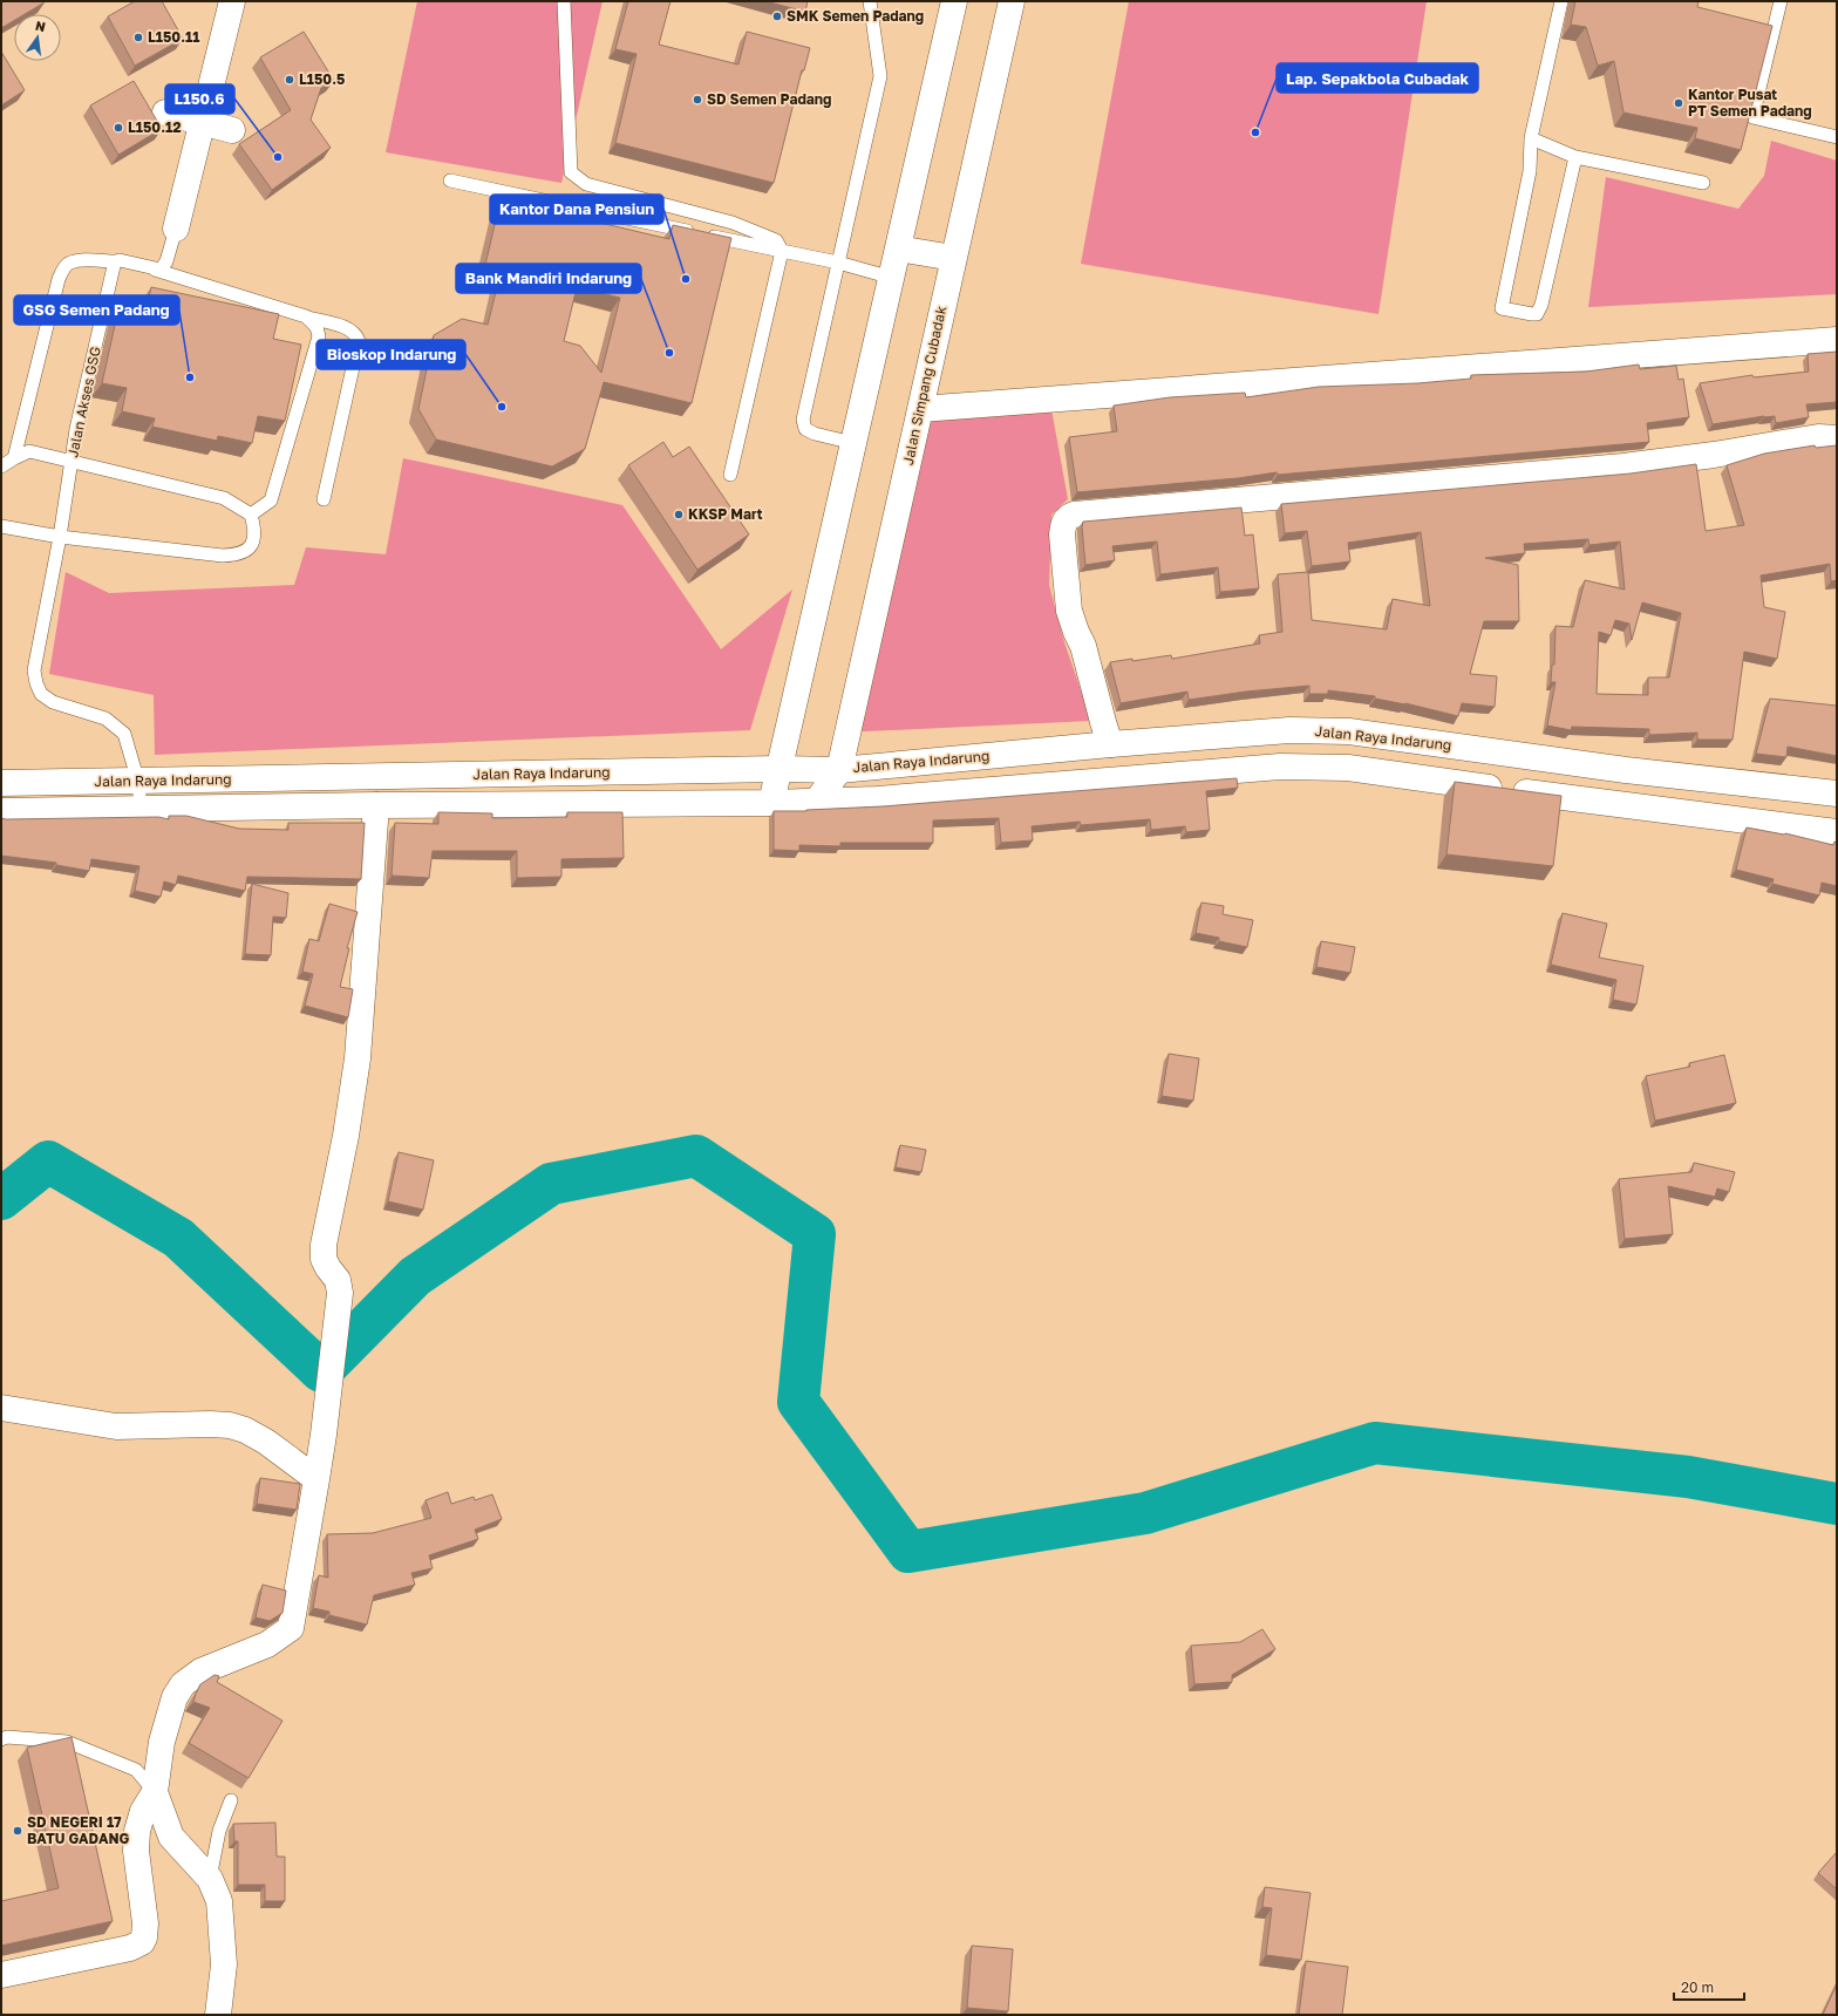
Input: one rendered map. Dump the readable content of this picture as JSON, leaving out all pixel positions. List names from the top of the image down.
{
  "streets": {
    "main road": ["Jalan Simpang Cubadak", "Jalan Raya Indarung"],
    "lane": ["Jalan Akses GSG"]
  },
  "crossings": [
    ["Jalan Simpang Cubadak", "Jalan Raya Indarung"],
    ["Jalan Akses GSG", "Jalan Raya Indarung"]
  ],
  "places": [
    "SMK Semen Padang",
    "L150.11",
    "L150.5",
    "SD Semen Padang",
    "Kantor Pusat PT Semen Padang",
    "L150.12",
    "Lap. Sepakbola Cubadak",
    "L150.6",
    "Kantor Dana Pensiun",
    "Bank Mandiri Indarung",
    "GSG Semen Padang",
    "Bioskop Indarung",
    "KKSP Mart",
    "SD NEGERI 17 BATU GADANG"
  ],
  "scale_bar": "20 m",
  "north": "top"
}
